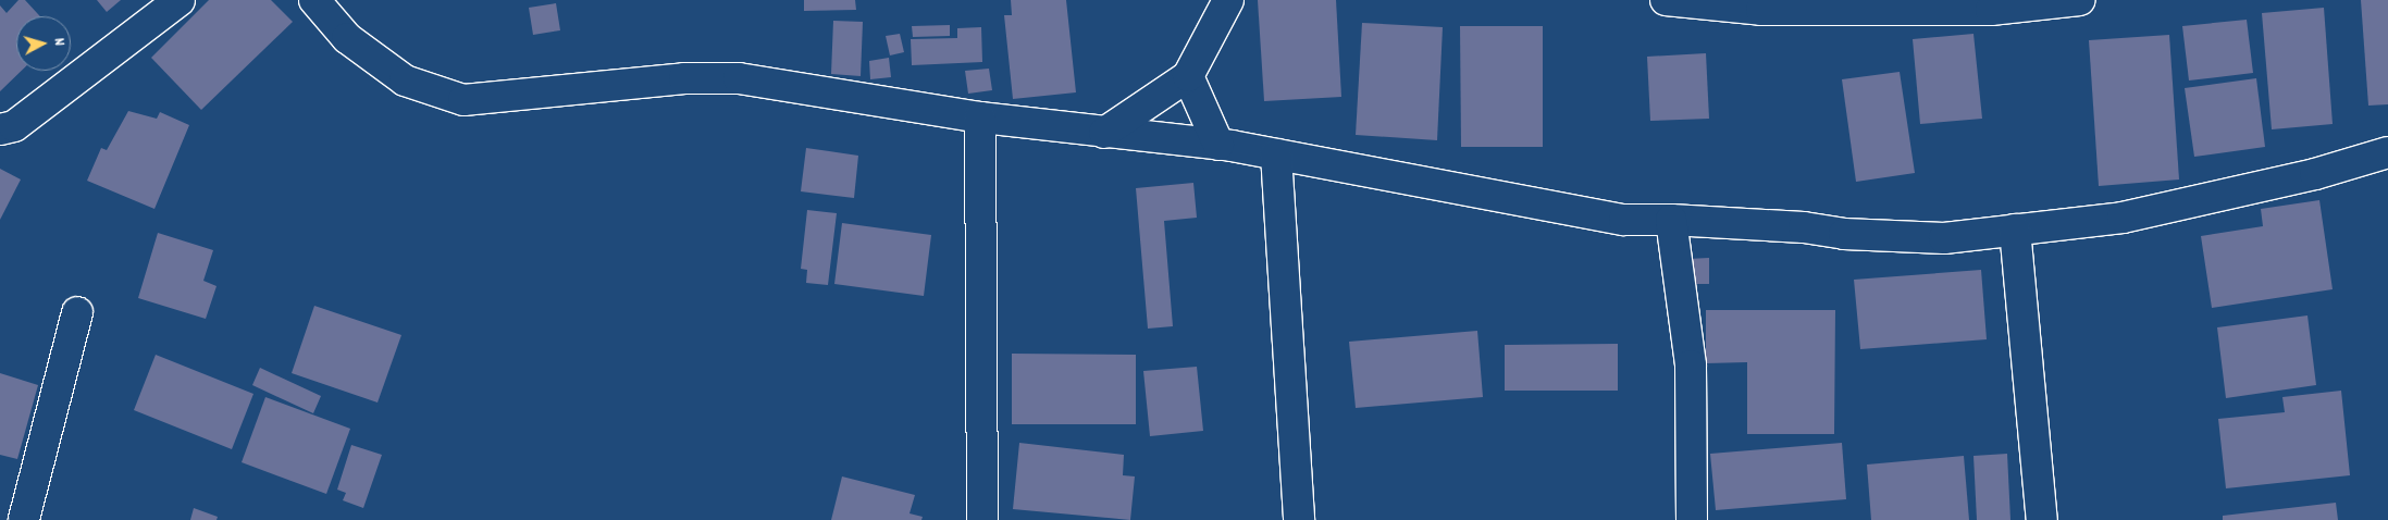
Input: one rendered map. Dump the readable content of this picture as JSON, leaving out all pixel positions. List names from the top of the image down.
{
  "north": "right"
}
